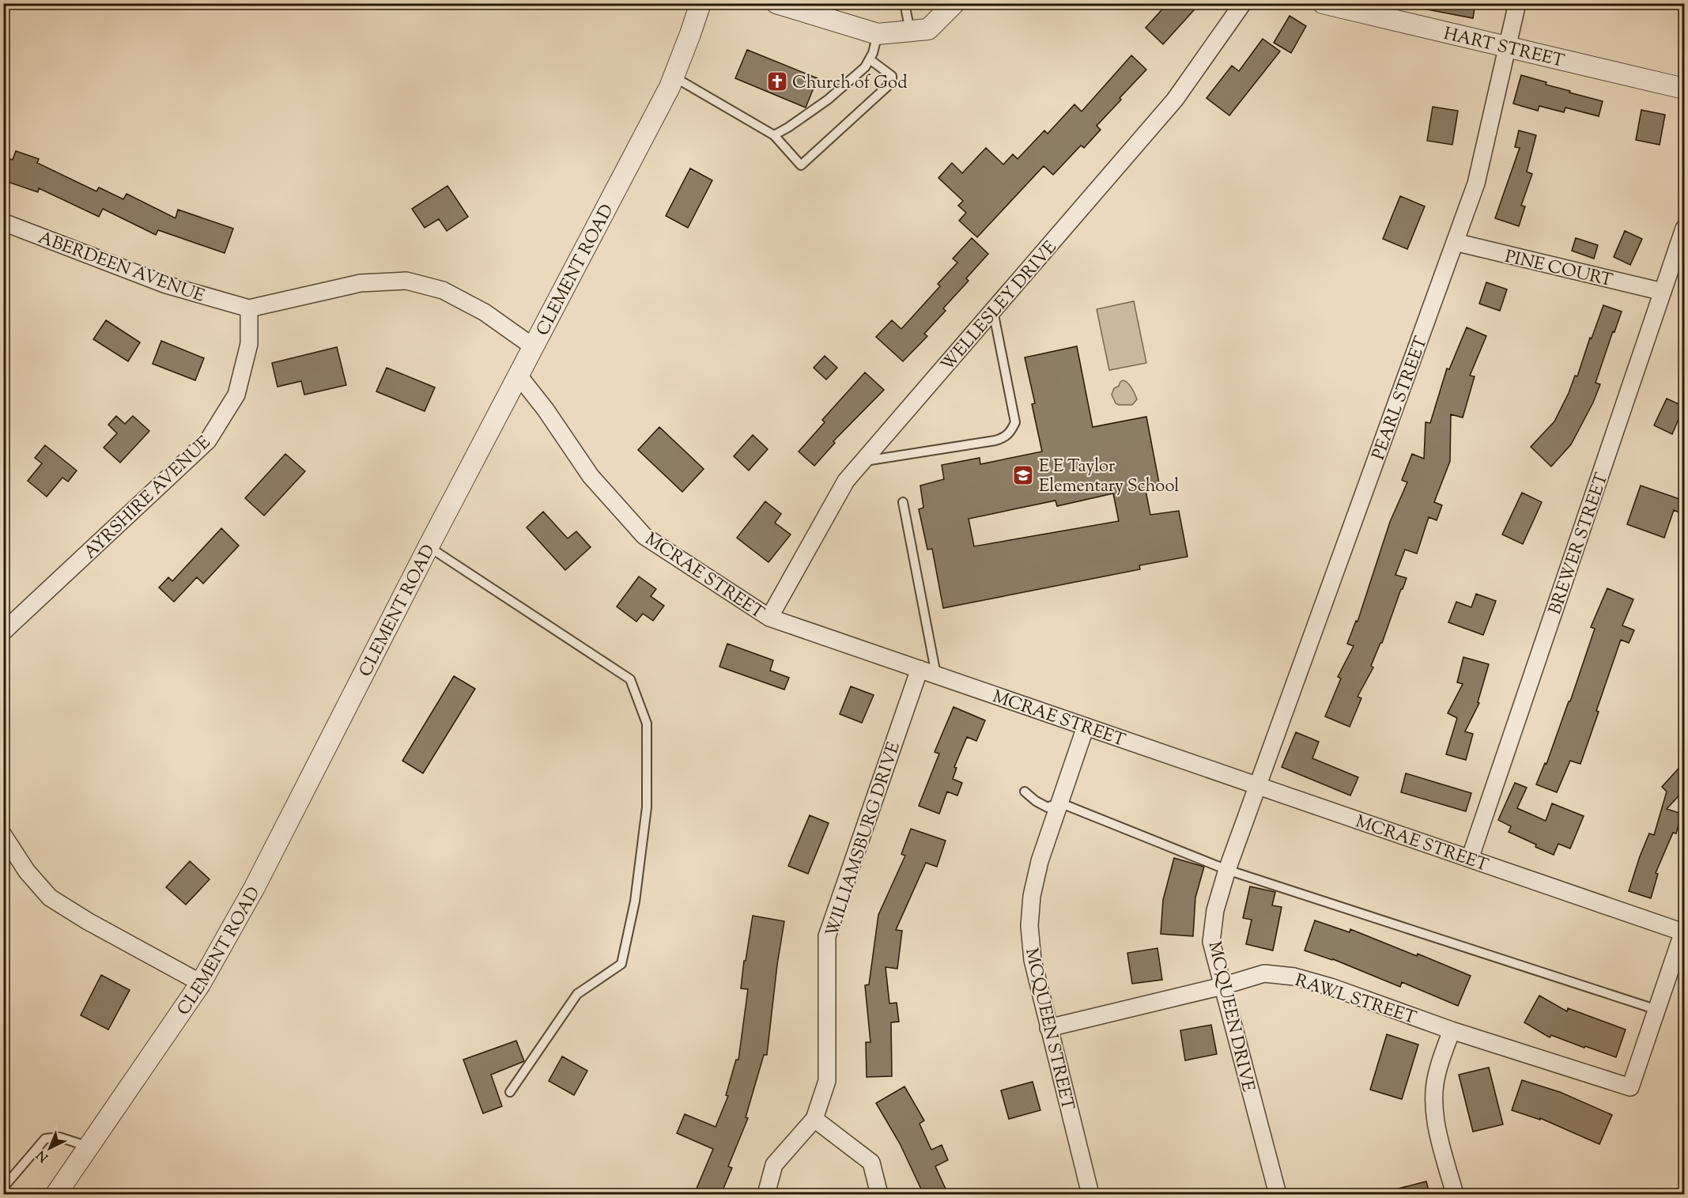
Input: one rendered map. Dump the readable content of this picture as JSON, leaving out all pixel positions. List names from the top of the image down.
{
  "streets": {
    "street": [
      "HART STREET",
      "ABERDEEN AVENUE",
      "PINE COURT",
      "CLEMENT ROAD",
      "WELLESLEY DRIVE",
      "PEARL STREET",
      "AYRSHIRE AVENUE",
      "BREWER STREET",
      "MCRAE STREET",
      "WILLIAMSBURG DRIVE",
      "RAWL STREET",
      "MCQUEEN DRIVE",
      "MCQUEEN STREET"
    ]
  },
  "crossings": [
    ["HART STREET", "PEARL STREET"],
    ["ABERDEEN AVENUE", "CLEMENT ROAD"],
    ["ABERDEEN AVENUE", "AYRSHIRE AVENUE"],
    ["PINE COURT", "PEARL STREET"],
    ["PINE COURT", "BREWER STREET"],
    ["CLEMENT ROAD", "MCRAE STREET"],
    ["WELLESLEY DRIVE", "MCRAE STREET"],
    ["PEARL STREET", "MCRAE STREET"],
    ["PEARL STREET", "MCQUEEN DRIVE"],
    ["BREWER STREET", "MCRAE STREET"],
    ["MCRAE STREET", "WILLIAMSBURG DRIVE"],
    ["MCRAE STREET", "MCQUEEN DRIVE"],
    ["MCRAE STREET", "MCQUEEN STREET"],
    ["RAWL STREET", "MCQUEEN DRIVE"],
    ["RAWL STREET", "MCQUEEN STREET"]
  ],
  "places": {
    "church": ["Church of God"],
    "school or university": ["E E Taylor Elementary School"]
  },
  "north": "bottom left"
}
